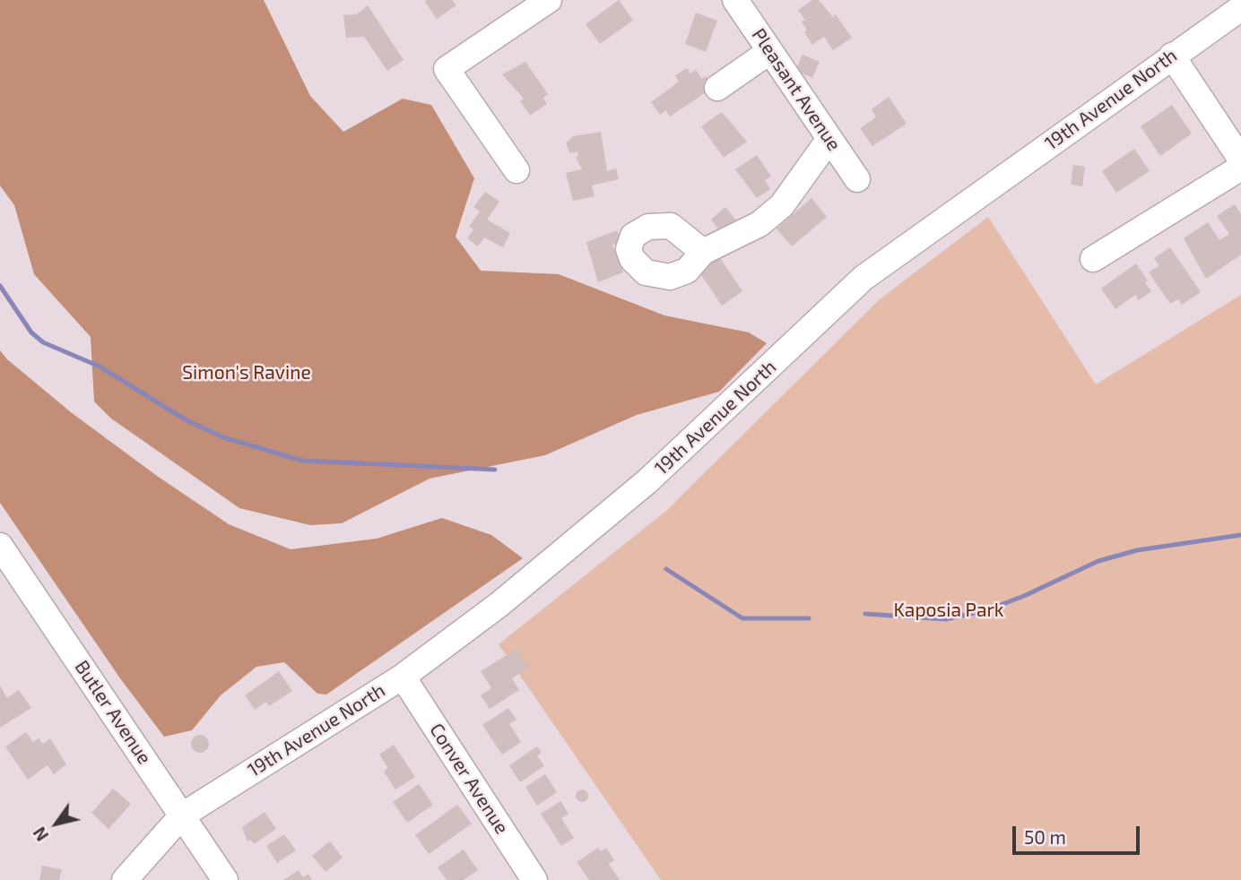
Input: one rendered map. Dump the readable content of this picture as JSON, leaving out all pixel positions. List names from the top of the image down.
{
  "streets": {
    "street": [
      "Pleasant Avenue",
      "19th Avenue North",
      "Butler Avenue",
      "Conver Avenue"
    ]
  },
  "crossings": [
    ["19th Avenue North", "Butler Avenue"],
    ["19th Avenue North", "Conver Avenue"]
  ],
  "parks": ["Simon's Ravine", "Kaposia Park"],
  "scale_bar": "50 m",
  "north": "bottom left"
}
